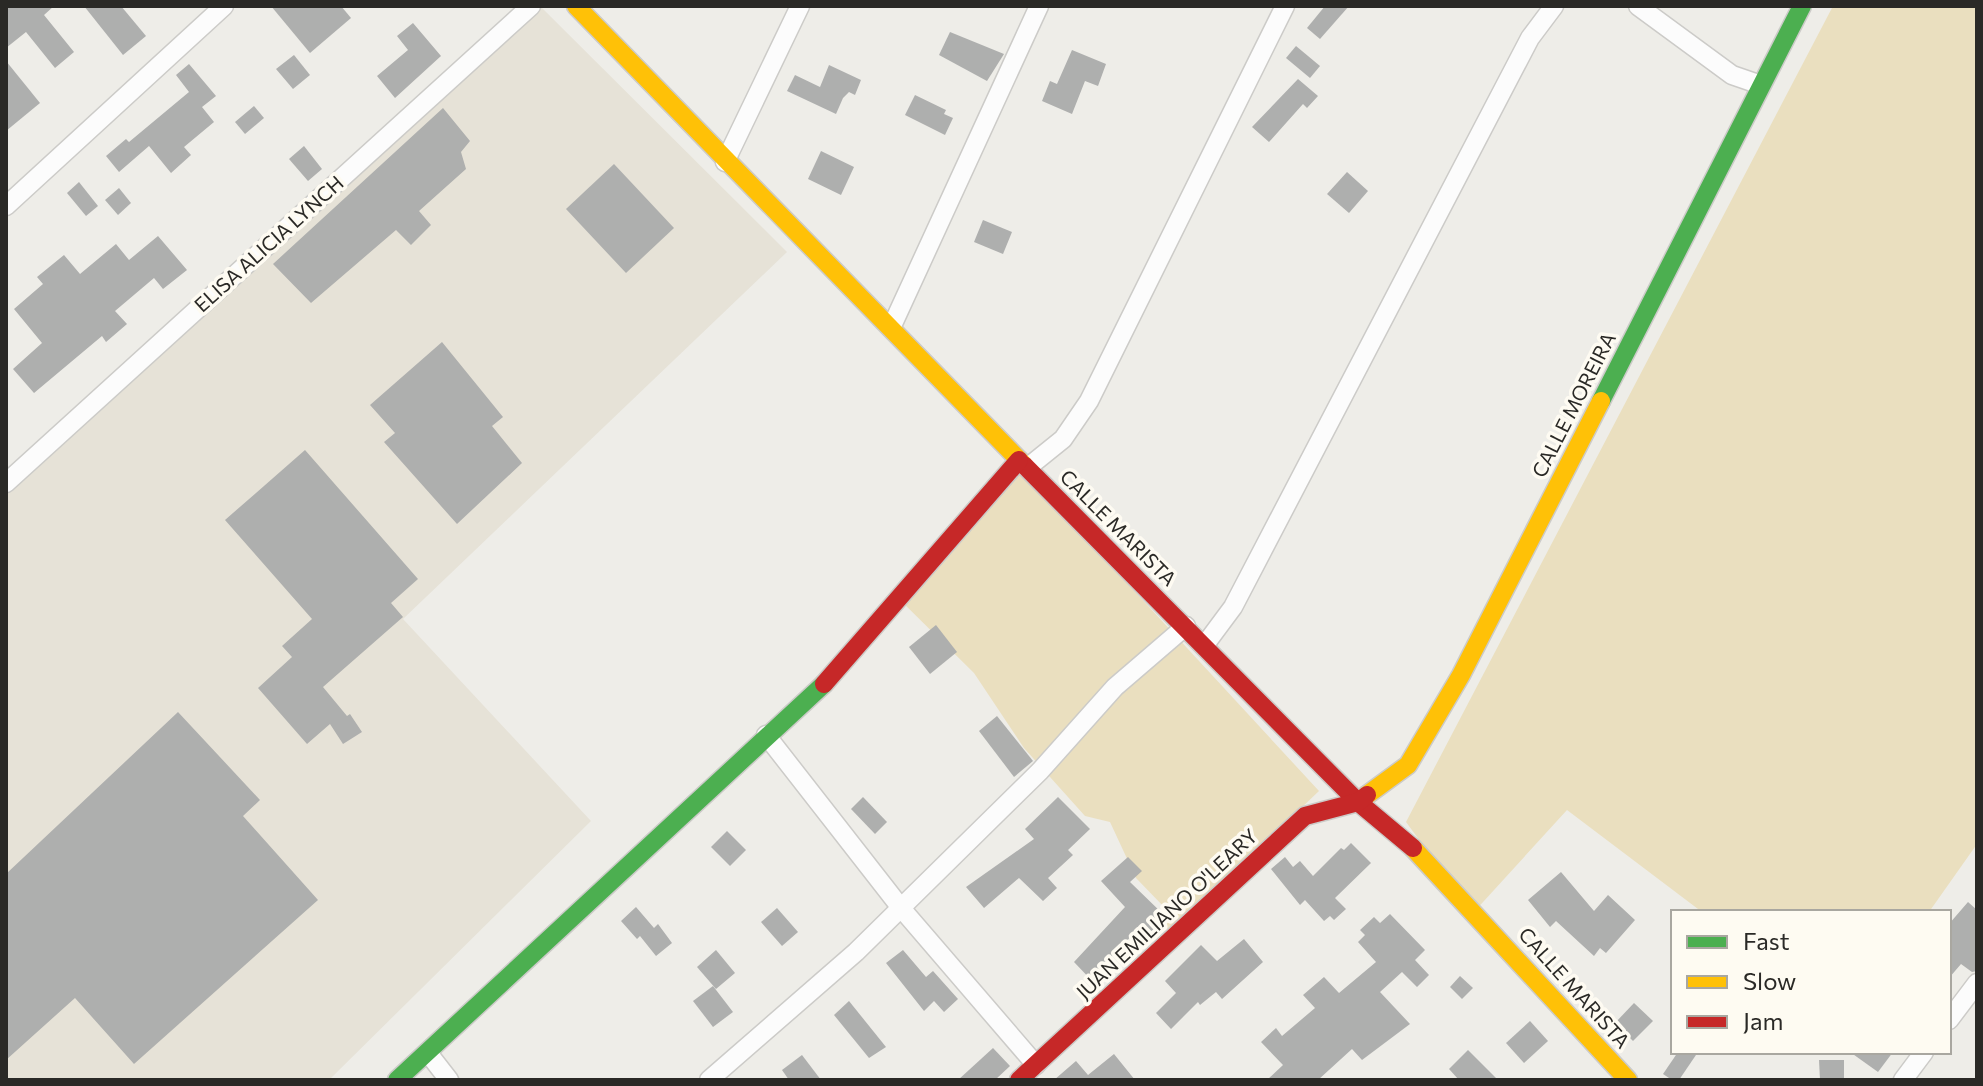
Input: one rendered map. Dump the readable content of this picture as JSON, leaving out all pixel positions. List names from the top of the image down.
{
  "streets": {
    "street": [
      "ELISA ALICIA LYNCH",
      "CALLE MOREIRA",
      "CALLE MARISTA",
      "JUAN EMILIANO O'LEARY"
    ]
  },
  "crossings": [
    ["CALLE MOREIRA", "CALLE MARISTA"],
    ["CALLE MOREIRA", "JUAN EMILIANO O'LEARY"],
    ["CALLE MARISTA", "JUAN EMILIANO O'LEARY"]
  ],
  "legend": ["Fast", "Slow", "Jam"]
}
